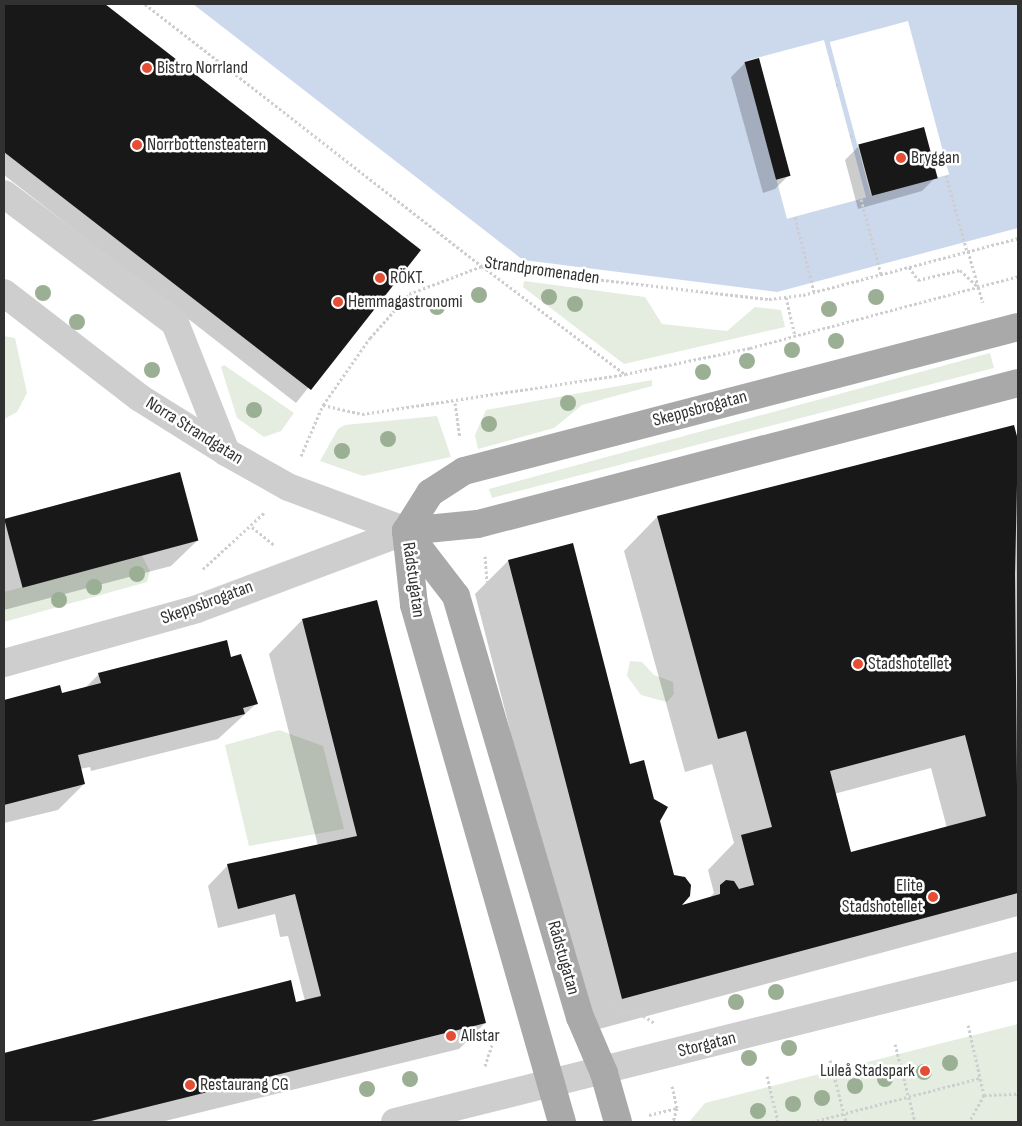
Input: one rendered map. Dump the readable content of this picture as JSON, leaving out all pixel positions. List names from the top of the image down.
{
  "streets": {
    "main road": ["Skeppsbrogatan", "Rådstugatan"],
    "street": ["Norra Strandgatan", "Storgatan"],
    "path": ["Strandpromenaden"]
  },
  "crossings": [
    ["Skeppsbrogatan", "Norra Strandgatan"],
    ["Skeppsbrogatan", "Rådstugatan"],
    ["Norra Strandgatan", "Rådstugatan"],
    ["Rådstugatan", "Storgatan"]
  ],
  "places": [
    "Bistro Norrland",
    "Norrbottensteatern",
    "Bryggan",
    "RÖKT.",
    "Hemmagastronomi",
    "Stadshotellet",
    "Elite Stadshotellet",
    "Allstar",
    "Luleå Stadspark",
    "Restaurang CG"
  ]
}
